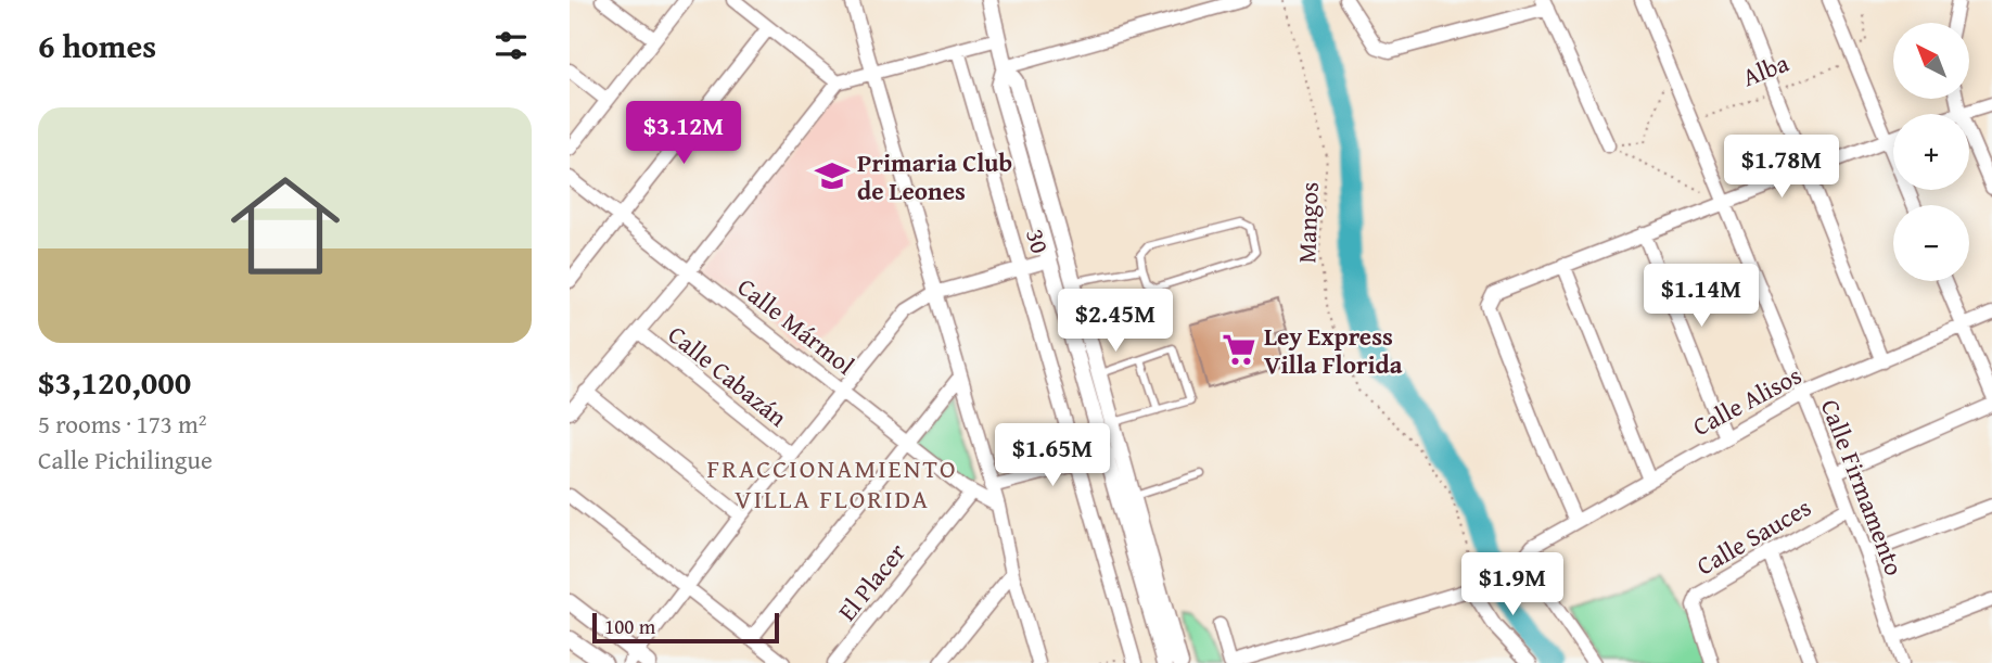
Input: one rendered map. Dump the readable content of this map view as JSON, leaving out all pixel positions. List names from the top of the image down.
{
  "streets": {
    "street": [
      "30",
      "Calle Mármol",
      "Calle Cabazán",
      "Calle Alisos",
      "Calle Firmamento",
      "Calle Sauces",
      "El Placer"
    ],
    "path": ["Alba", "Mangos"]
  },
  "crossings": [
    ["Alba", "Calle Firmamento"],
    ["Calle Mármol", "El Placer"],
    ["Calle Alisos", "Calle Firmamento"],
    ["Calle Firmamento", "Calle Sauces"]
  ],
  "districts": ["FRACCIONAMIENTO VILLA FLORIDA"],
  "places": {
    "school or university": ["Primaria Club de Leones"],
    "supermarket": ["Ley Express Villa Florida"]
  },
  "scale_bar": "100 m",
  "north": "top left",
  "page": {
    "heading": "6 homes",
    "map_buttons": ["+", "−"],
    "list": [
      {
        "name": "$3,120,000",
        "note": "5 rooms · 173 m² · Calle Pichilingue"
      }
    ],
    "price": [
      "$3.12M",
      "$1.78M",
      "$1.14M",
      "$2.45M",
      "$1.65M",
      "$1.9M"
    ],
    "scale": "100 m"
  }
}
